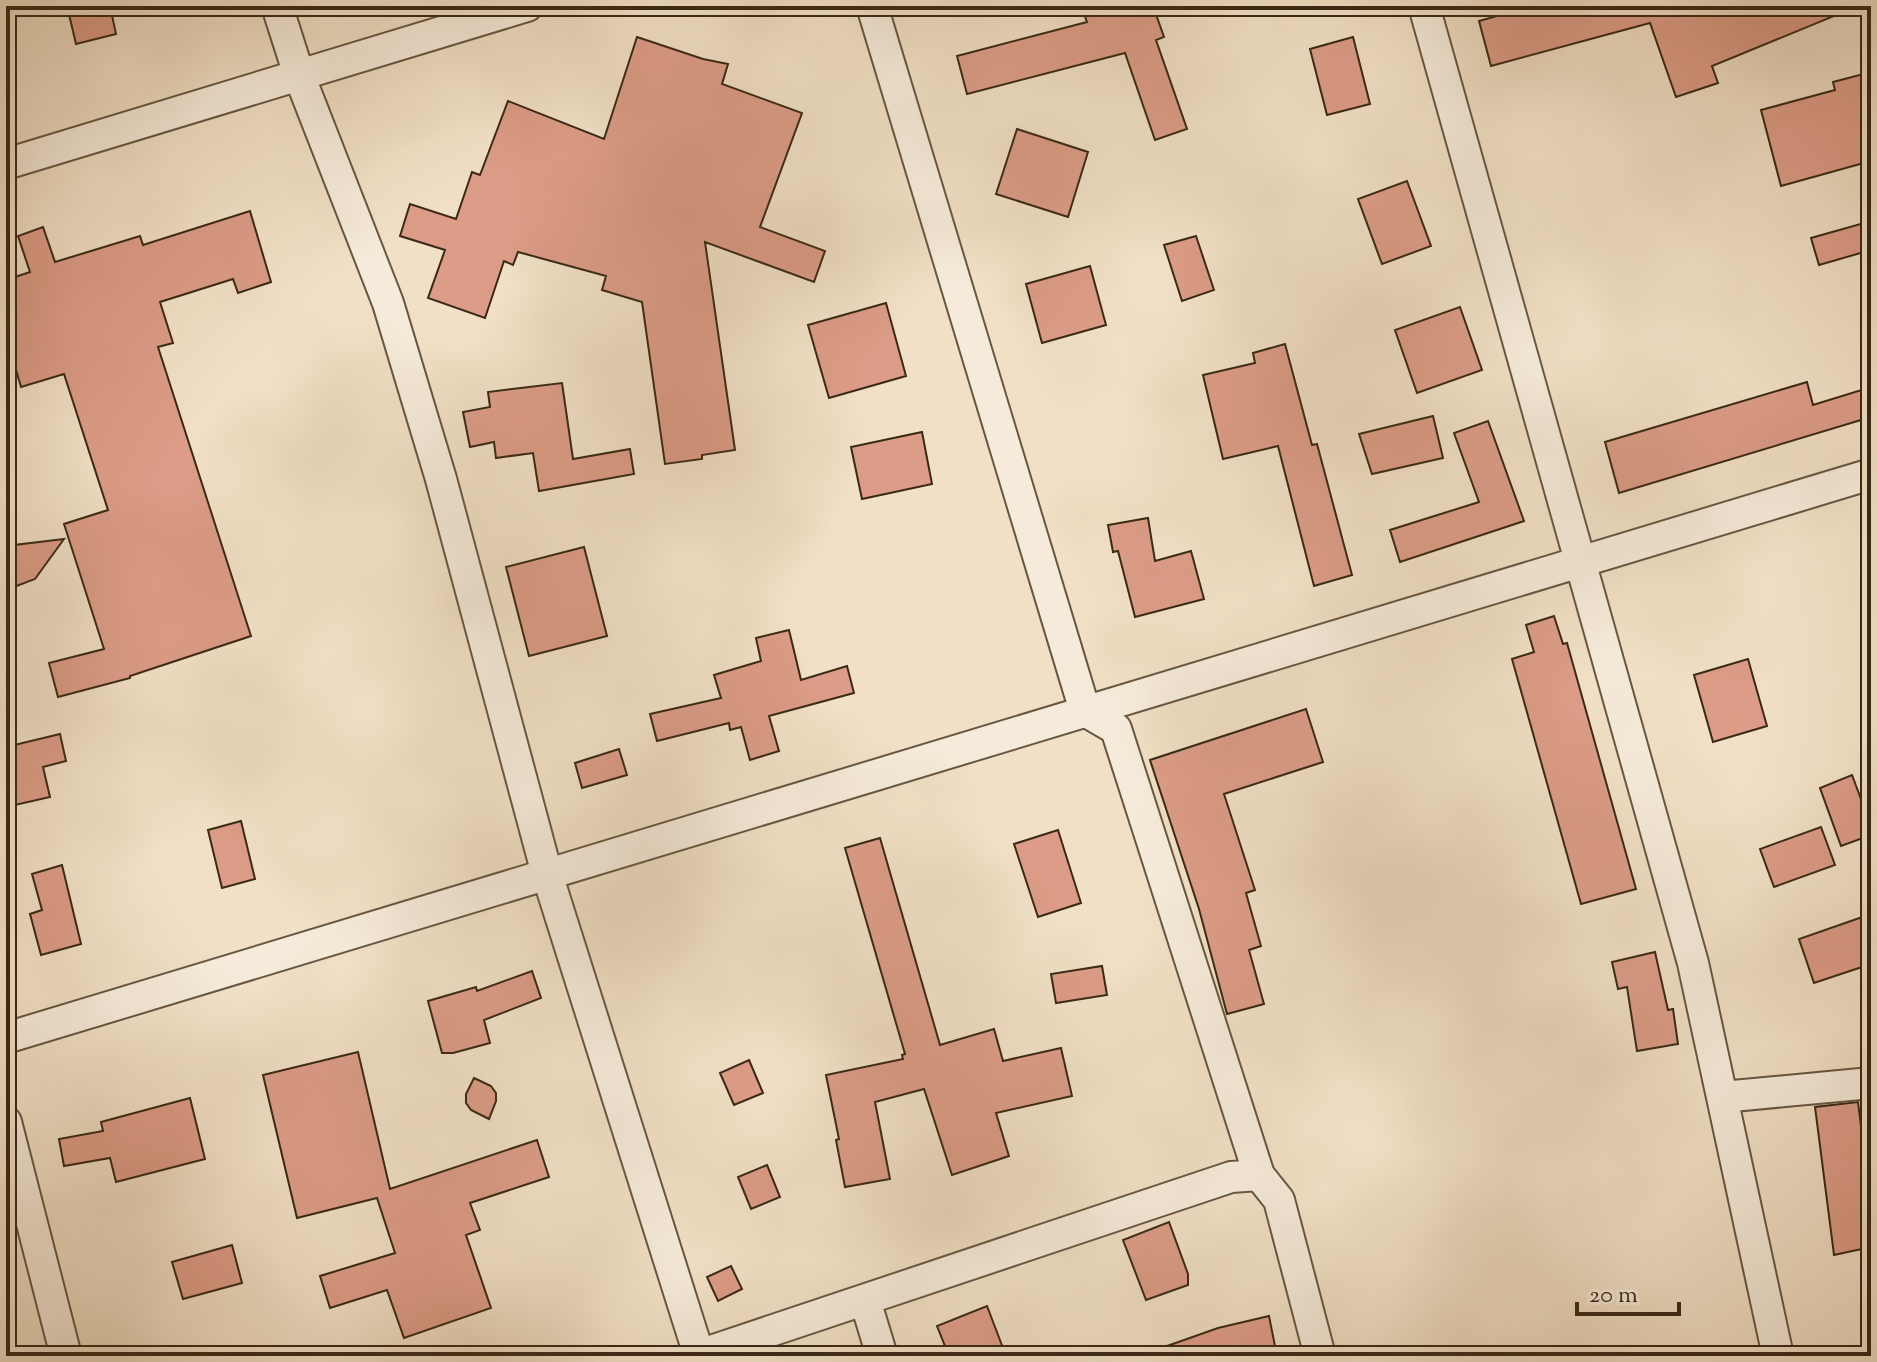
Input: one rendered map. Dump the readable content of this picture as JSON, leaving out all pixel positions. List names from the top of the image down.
{
  "scale_bar": "20 m"
}
